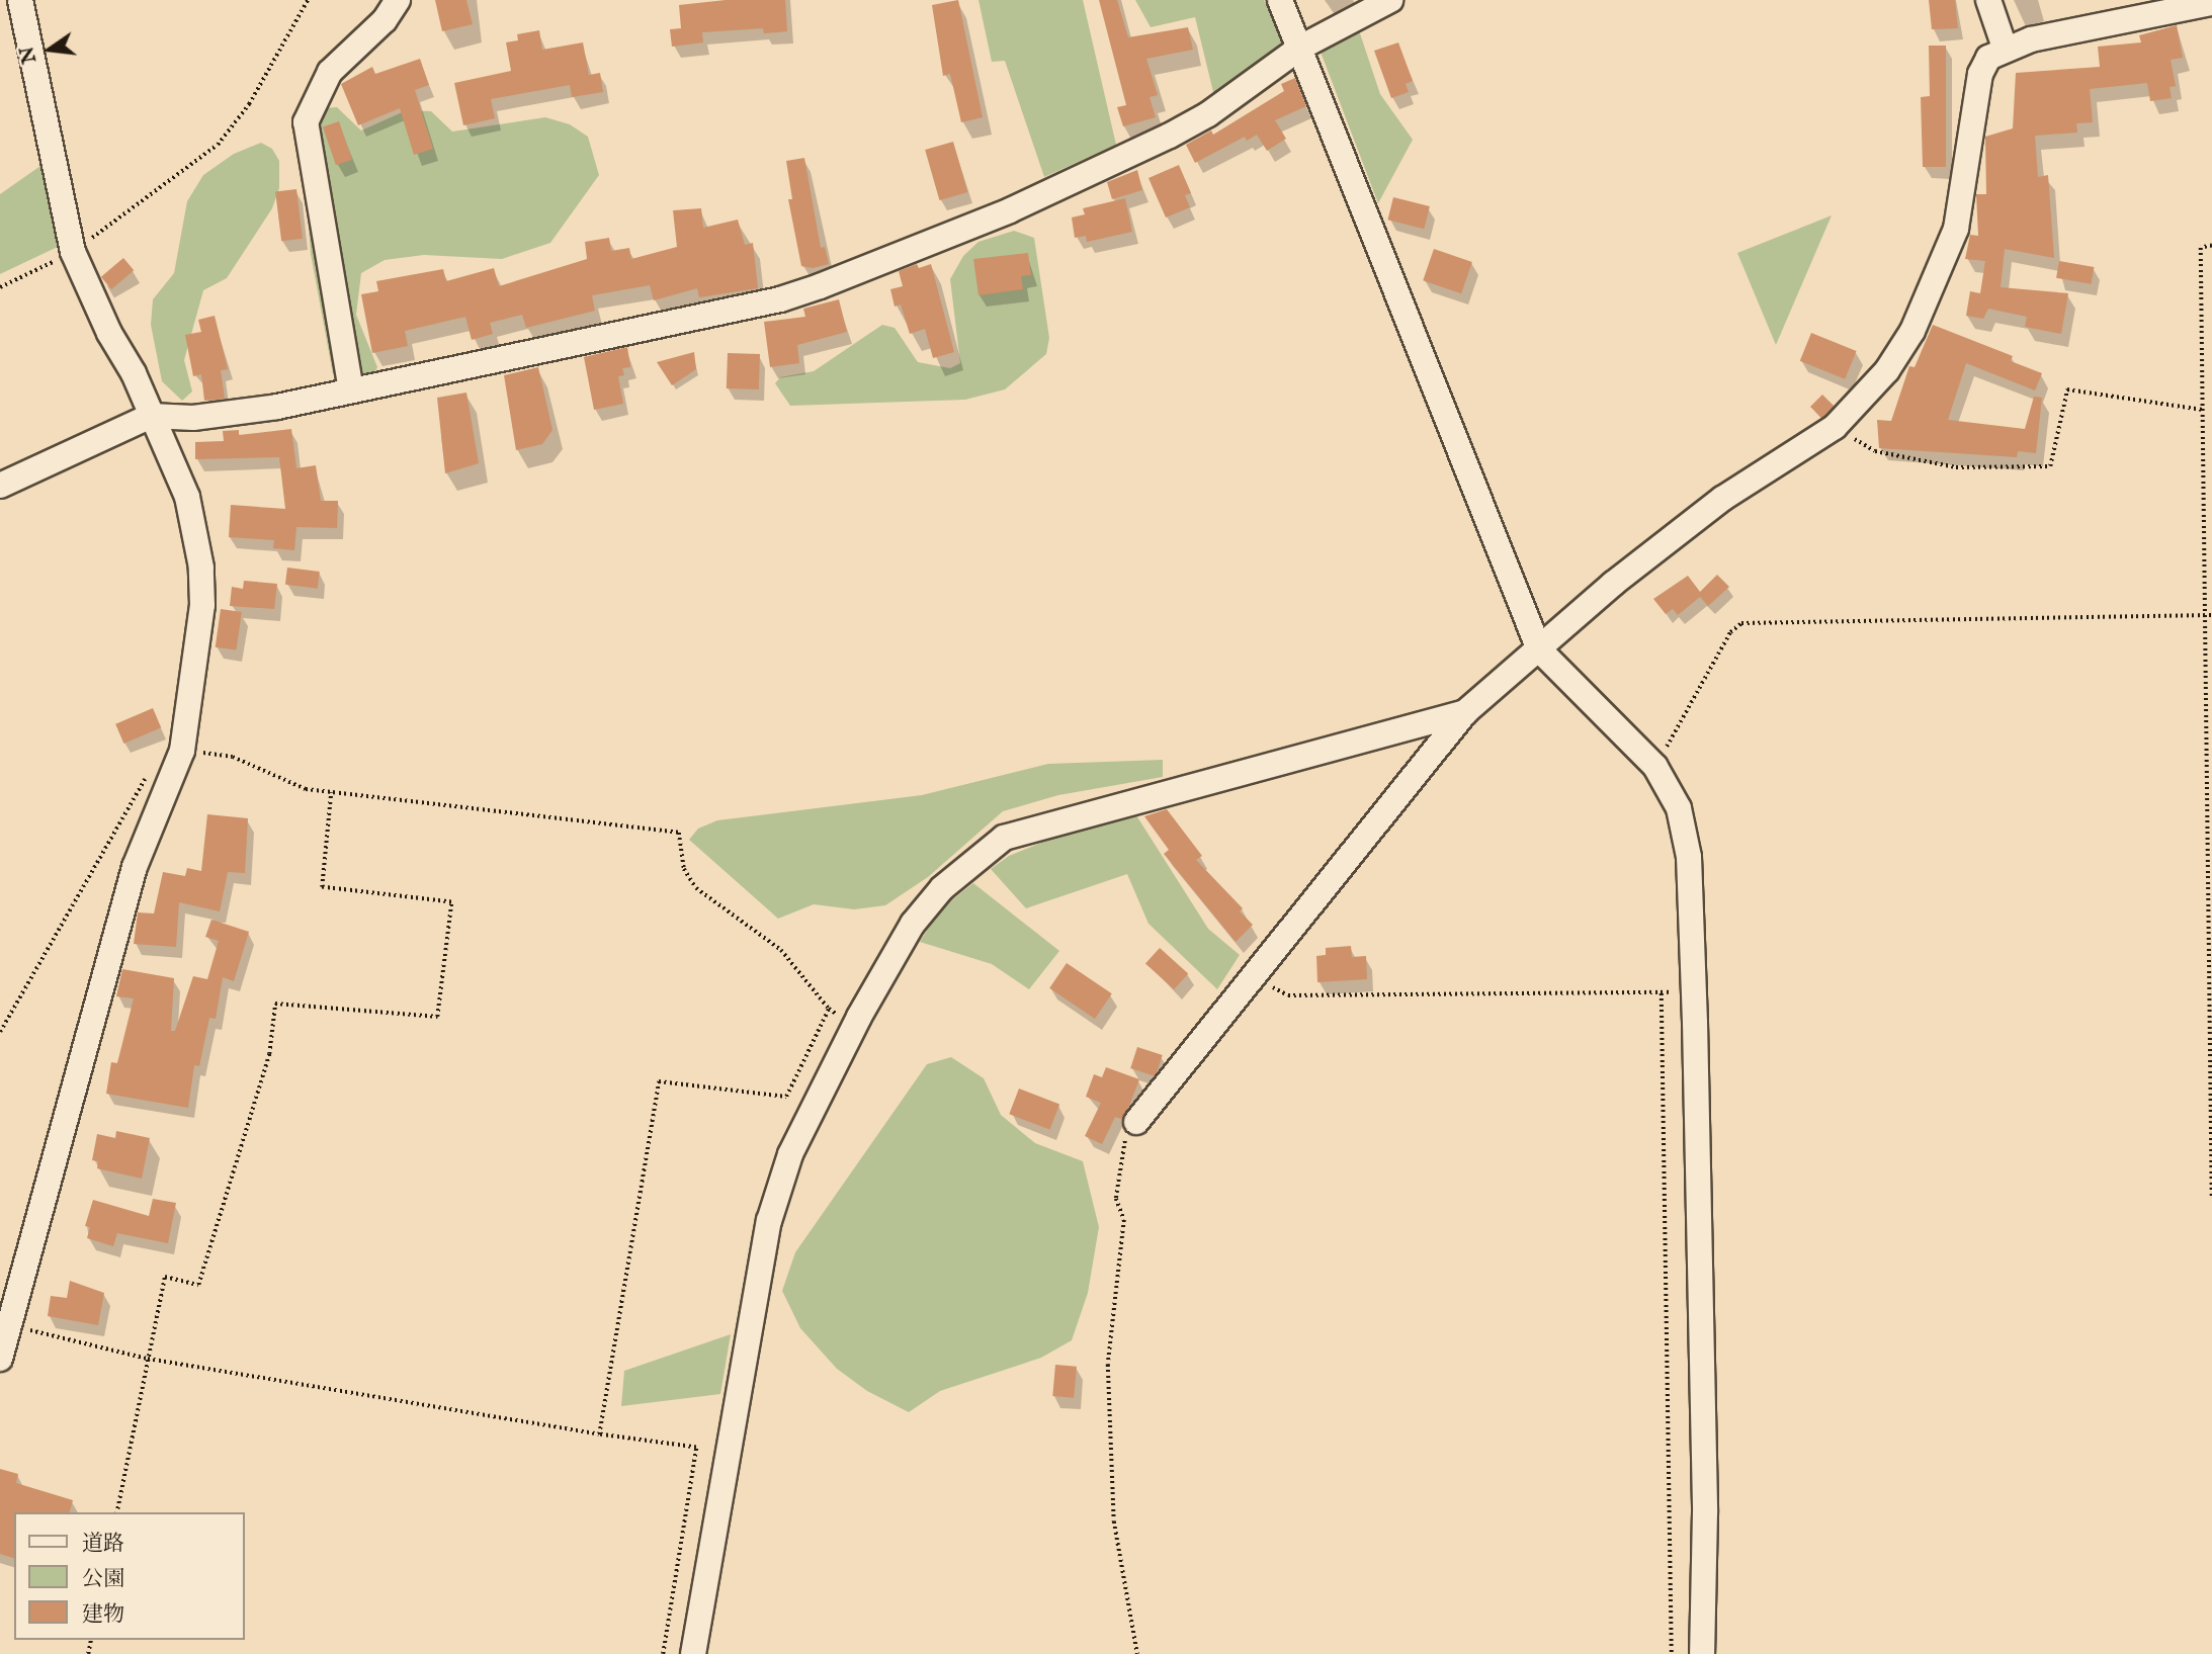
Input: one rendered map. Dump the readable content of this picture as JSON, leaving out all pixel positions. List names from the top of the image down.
{
  "legend": ["道路", "公園", "建物"],
  "north": "left"
}
